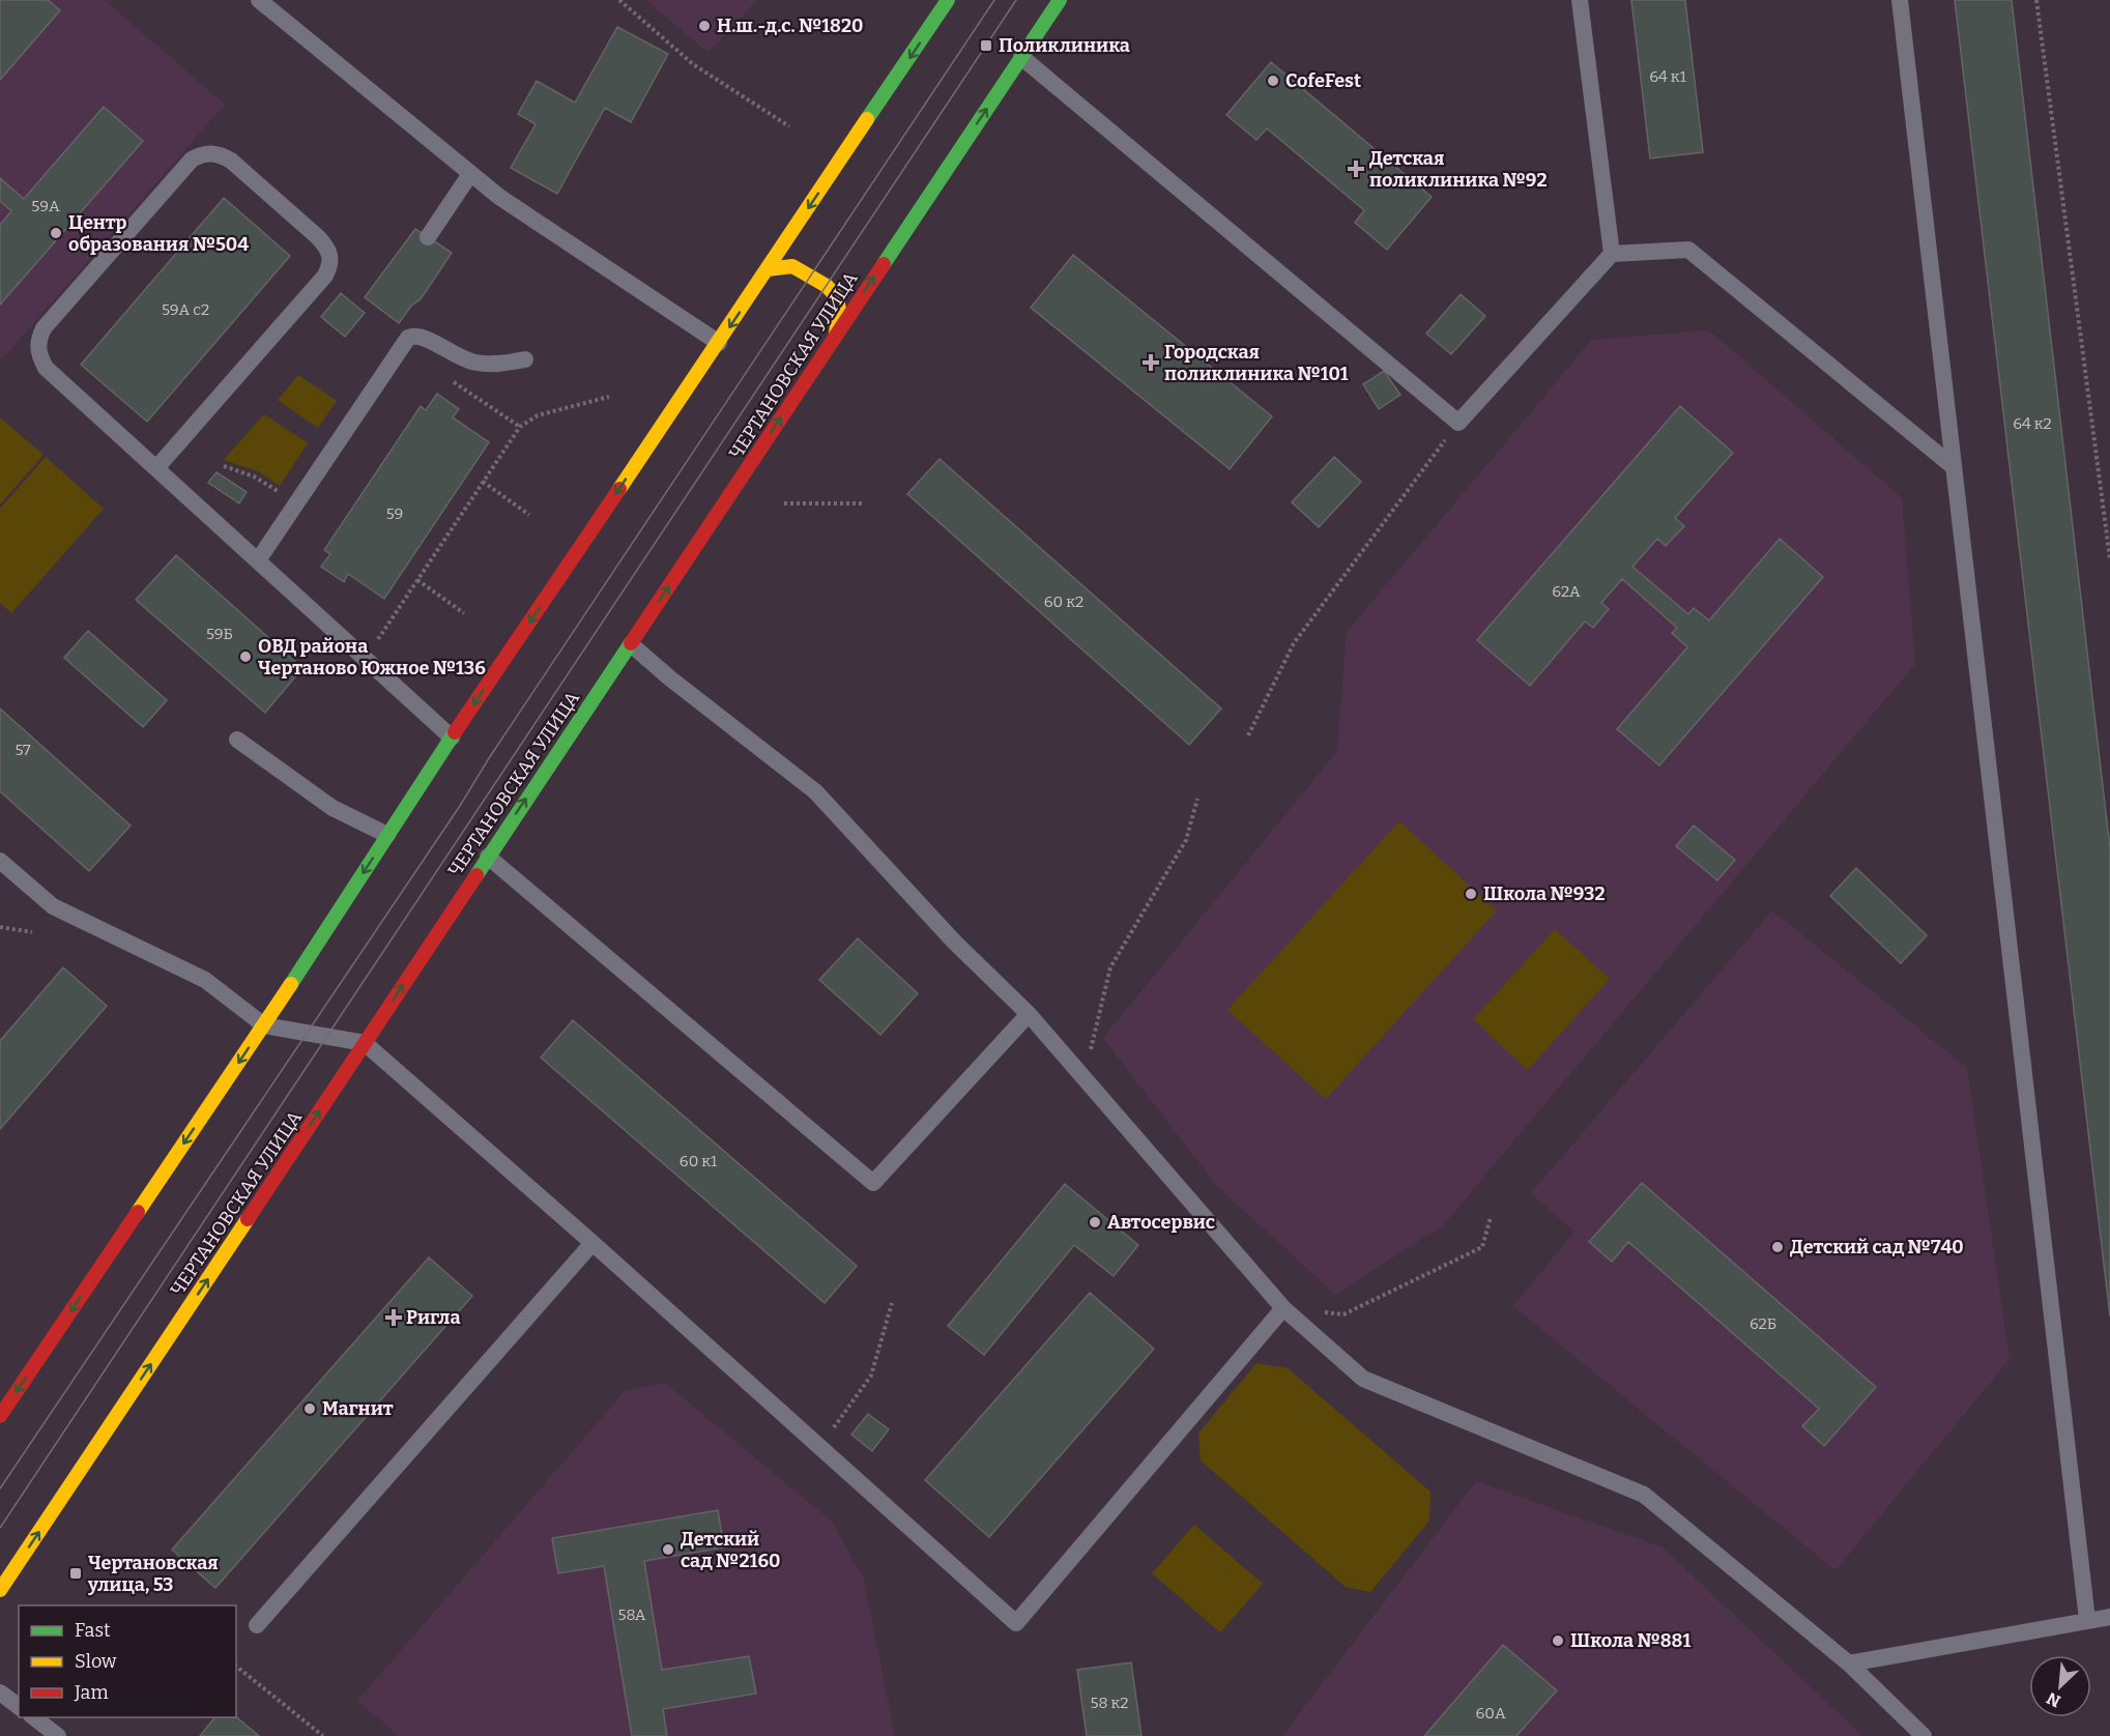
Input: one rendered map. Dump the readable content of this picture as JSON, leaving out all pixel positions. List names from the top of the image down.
{
  "streets": {
    "main road": ["ЧЕРТАНОВСКАЯ УЛИЦА"]
  },
  "places": {
    "other": [
      "Н.ш.-д.с. №1820",
      "CofeFest",
      "Центр образования №504",
      "ОВД района Чертаново Южное №136",
      "Школа №932",
      "Автосервис",
      "Детский сад №740",
      "Магнит",
      "Детский сад №2160",
      "Школа №881"
    ],
    "transit": ["Поликлиника", "Чертановская улица, 53"],
    "health": ["Детская поликлиника №92", "Городская поликлиника №101", "Ригла"]
  },
  "house_numbers": [
    "64 к1",
    "59А",
    "59А с2",
    "64 к2",
    "59",
    "62А",
    "60 к2",
    "59Б",
    "57",
    "60 к1",
    "62Б",
    "58А",
    "58 к2",
    "60А"
  ],
  "legend": ["Fast", "Slow", "Jam"],
  "north": "bottom left"
}
